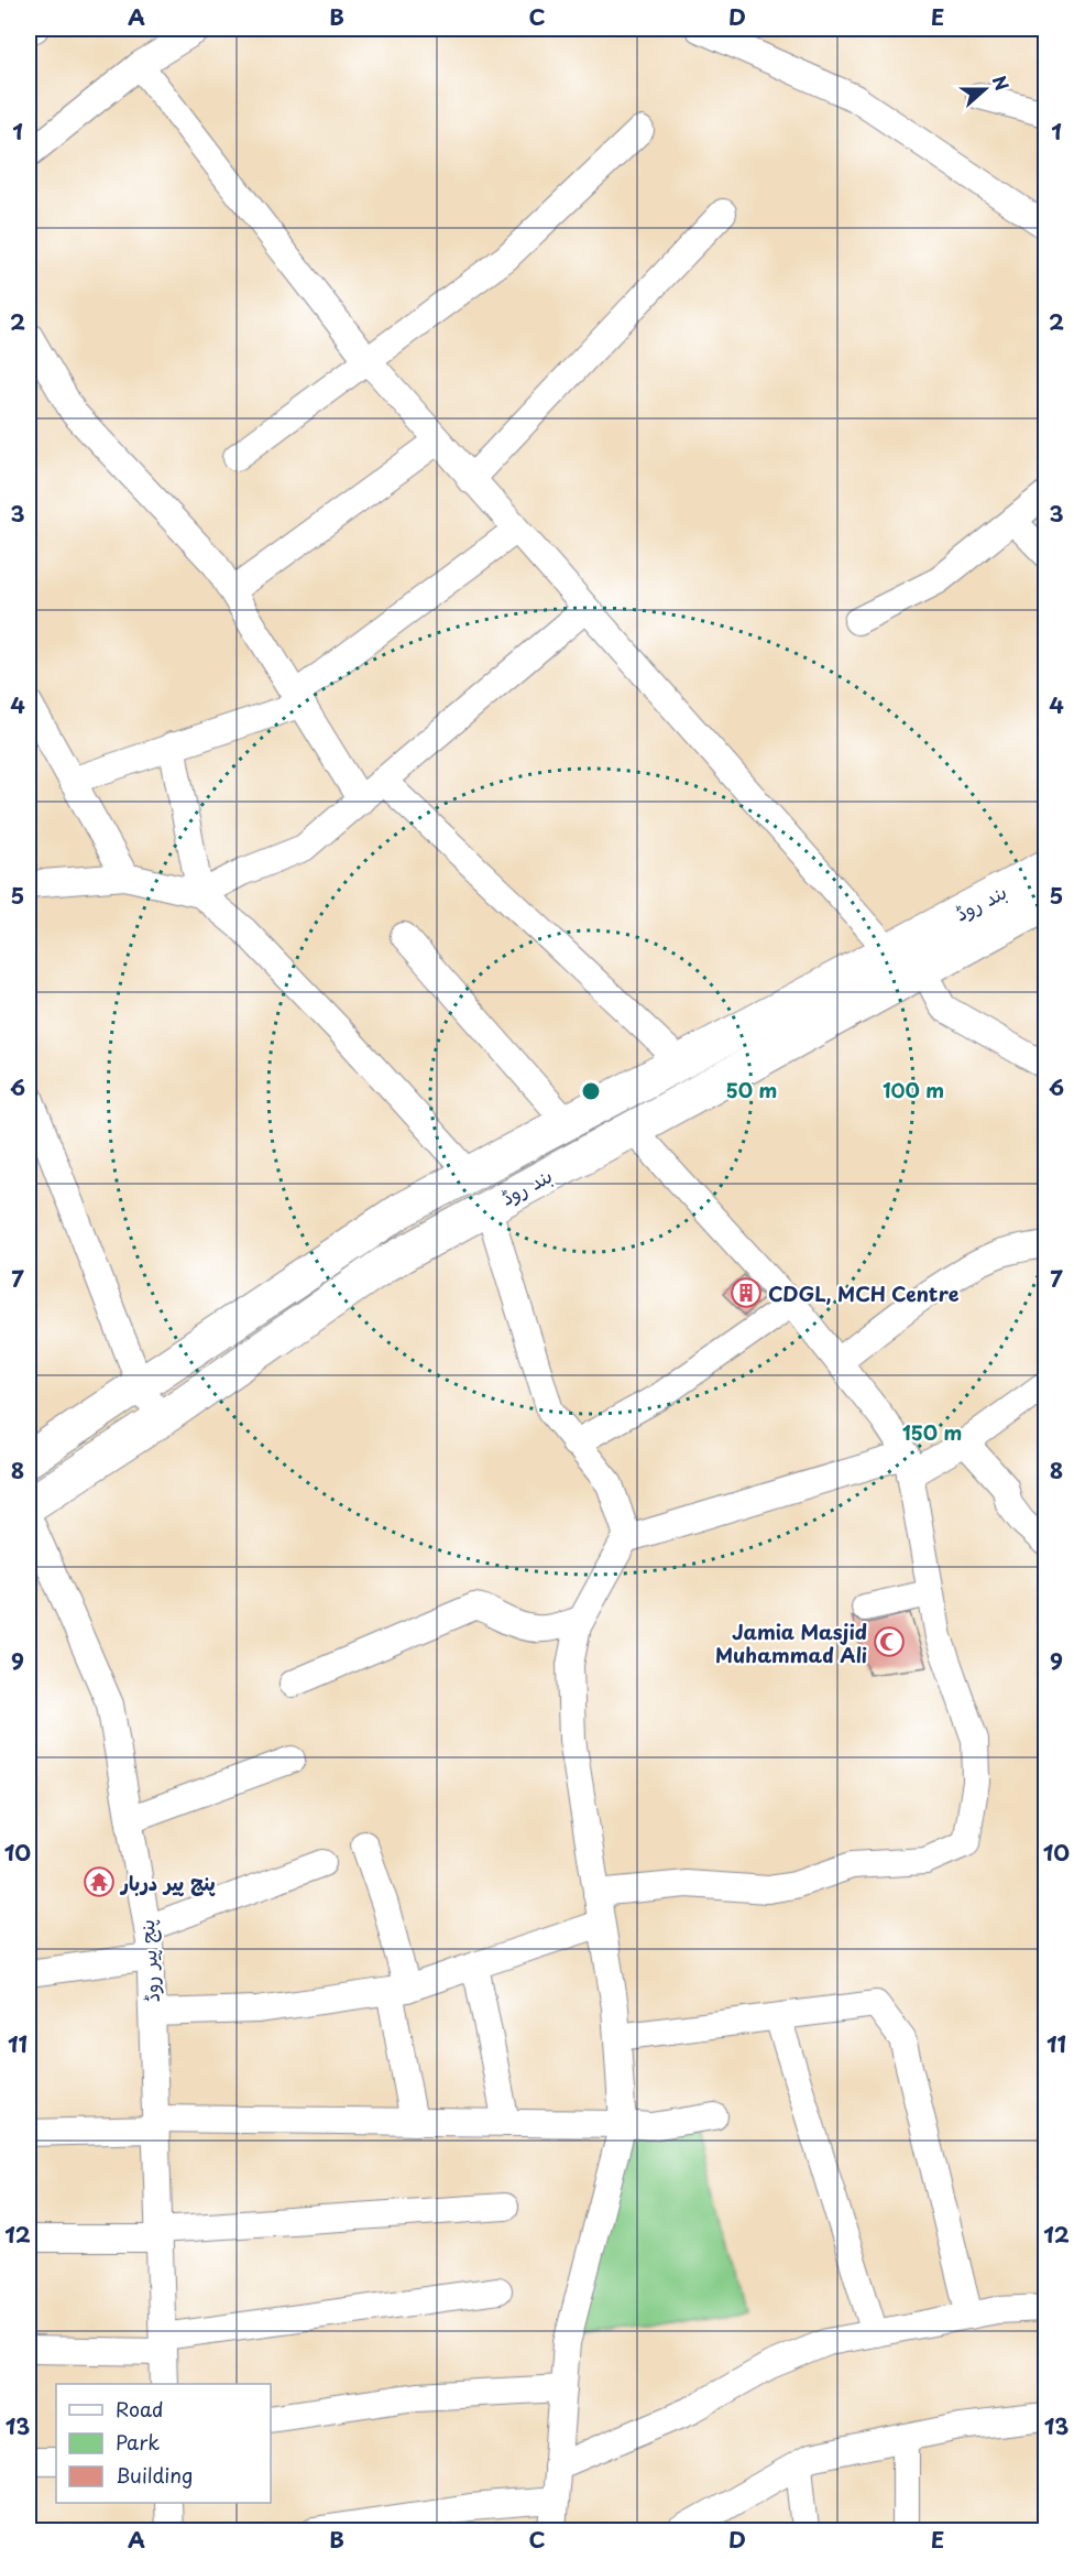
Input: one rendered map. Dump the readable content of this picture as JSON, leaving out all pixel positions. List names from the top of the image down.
{
  "streets": {
    "main road": ["بند روڈ"],
    "street": ["پنج پیر روڈ"]
  },
  "places": {
    "building": ["CDGL, MCH Centre"],
    "mosque": ["Jamia Masjid Muhammad Ali"],
    "temple": ["پنج پیر دربار"]
  },
  "legend": ["Road", "Park", "Building"],
  "north": "right",
  "grid": {
    "columns": [
      "A",
      "B",
      "C",
      "D",
      "E"
    ],
    "rows": [
      "1",
      "2",
      "3",
      "4",
      "5",
      "6",
      "7",
      "8",
      "9",
      "10",
      "11",
      "12",
      "13"
    ]
  },
  "rings": ["50 m", "100 m", "150 m"]
}
